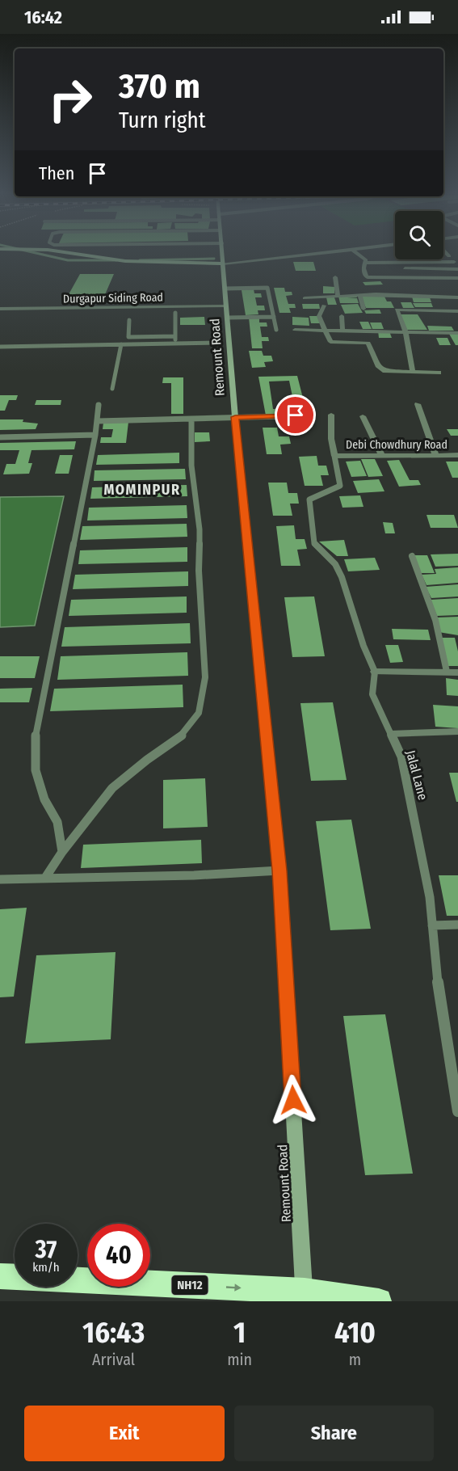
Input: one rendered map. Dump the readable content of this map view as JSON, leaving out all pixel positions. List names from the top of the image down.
{
  "streets": {
    "highway": ["NH12"],
    "street": ["Durgapur Siding Road", "Remount Road", "Debi Chowdhury Road"],
    "lane": ["Jalal Lane"]
  },
  "crossings": [
    ["Durgapur Siding Road", "Remount Road"],
    ["Remount Road", "NH12"],
    ["Debi Chowdhury Road", "Jalal Lane"]
  ],
  "districts": ["MOMINPUR"],
  "page": {
    "status": "16:42",
    "turn": ["370 m", "Turn right"],
    "then": "Then",
    "speed": "37 km/h",
    "limit": "40",
    "eta": [
      "16:43",
      "Arrival",
      "1",
      "min",
      "410",
      "m"
    ],
    "buttons": ["Exit", "Share"]
  }
}
